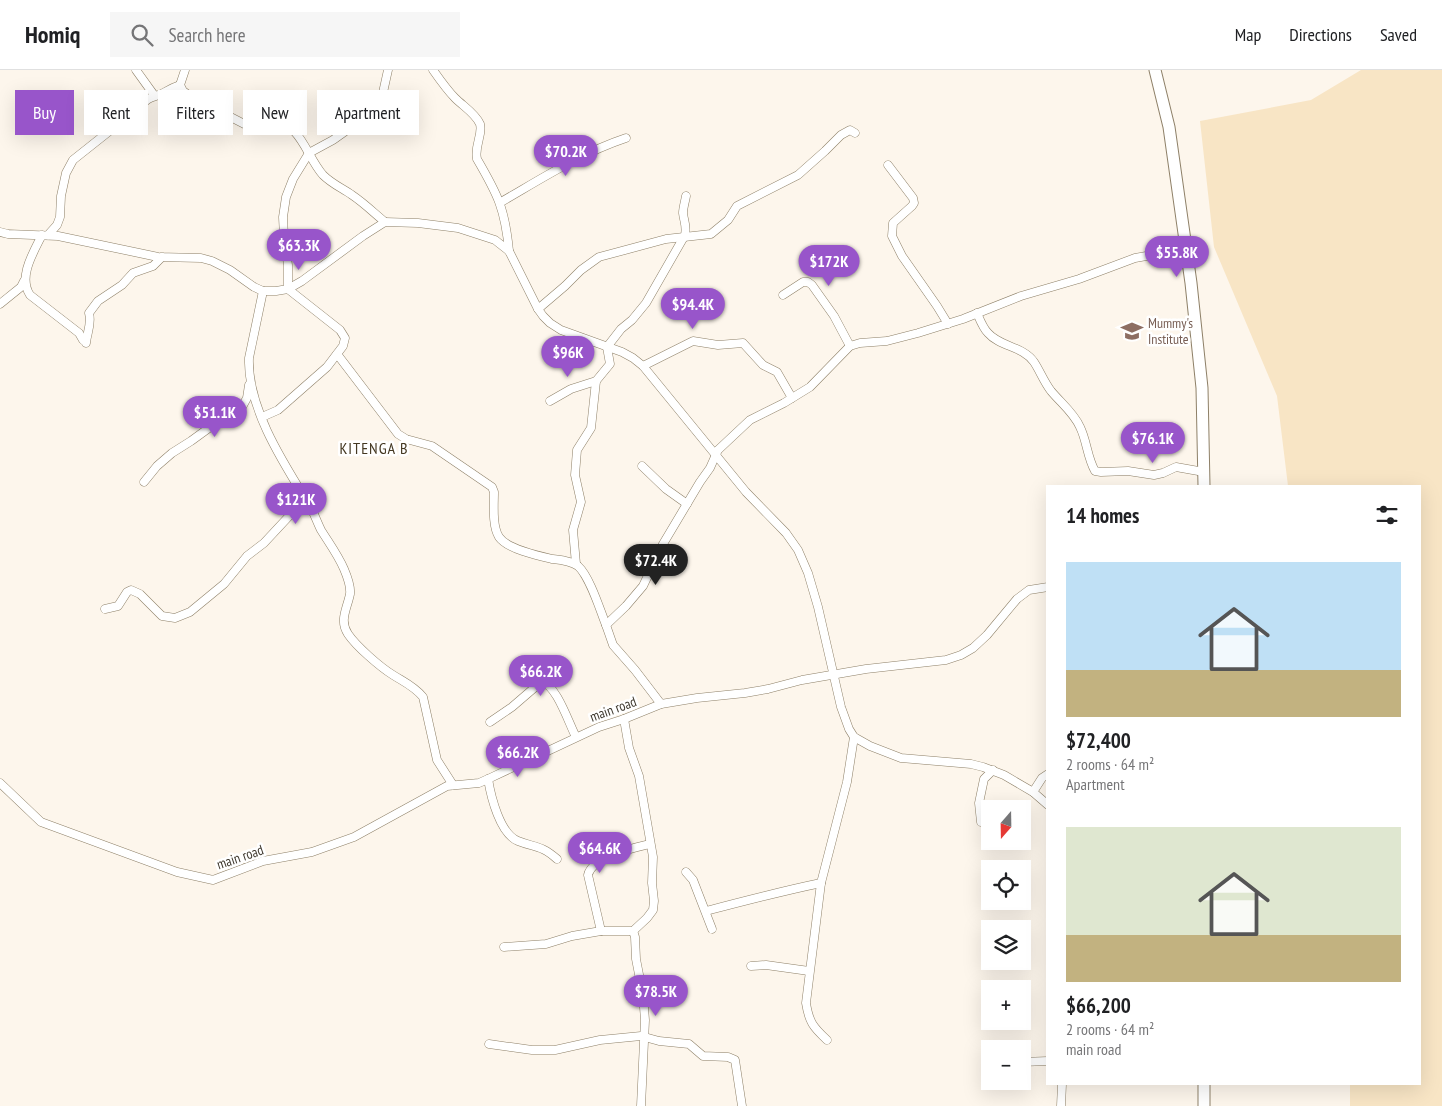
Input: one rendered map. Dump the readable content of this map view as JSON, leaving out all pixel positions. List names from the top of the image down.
{
  "streets": {
    "street": ["main road"]
  },
  "districts": ["KITENGA B"],
  "places": {
    "school or university": ["Mummy's Institute"]
  },
  "north": "bottom",
  "page": {
    "header": "Homiq",
    "search": "Search here",
    "nav": ["Map", "Directions", "Saved"],
    "chip": [
      "Buy",
      "Rent",
      "Filters",
      "New",
      "Apartment"
    ],
    "price": [
      "$70.2K",
      "$63.3K",
      "$55.8K",
      "$172K",
      "$94.4K",
      "$96K",
      "$51.1K",
      "$76.1K",
      "$121K",
      "$72.4K",
      "$66.2K",
      "$66.2K",
      "$64.6K",
      "$78.5K"
    ],
    "heading": "14 homes",
    "list": [
      {
        "name": "$72,400",
        "note": "2 rooms · 64 m² · Apartment"
      },
      {
        "name": "$66,200",
        "note": "2 rooms · 64 m² · main road"
      }
    ],
    "map_buttons": ["+", "−"]
  }
}
